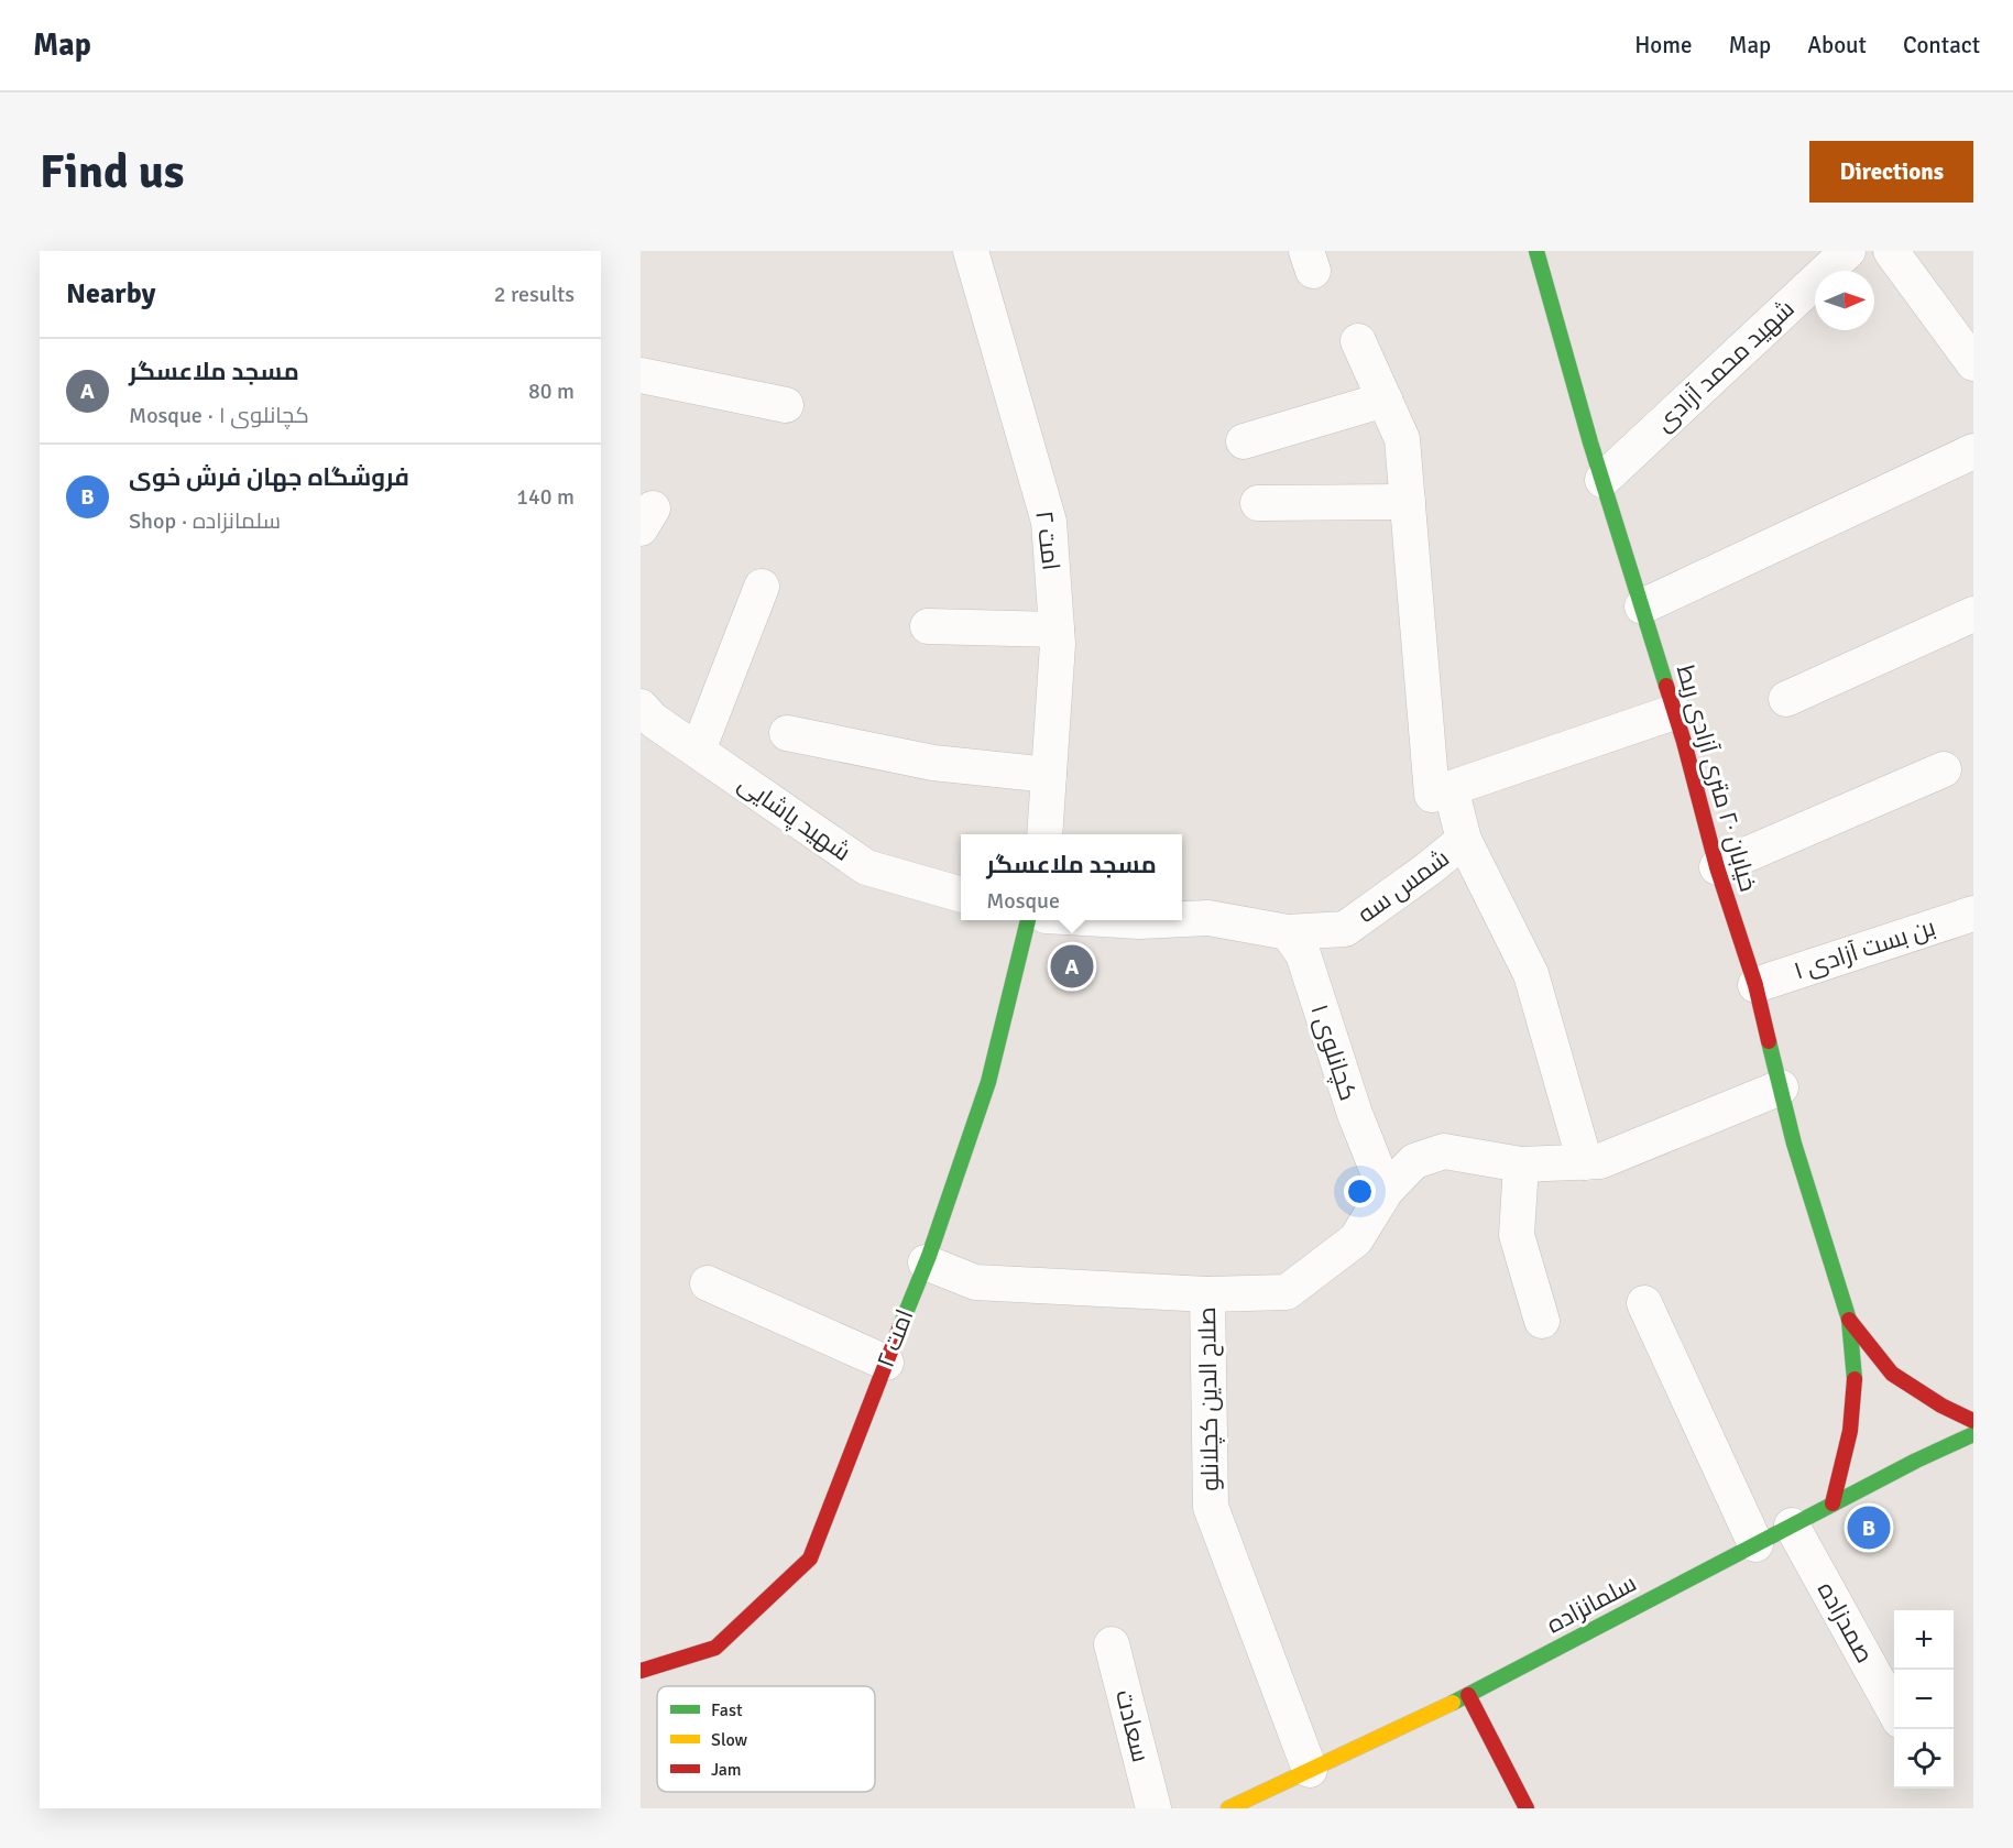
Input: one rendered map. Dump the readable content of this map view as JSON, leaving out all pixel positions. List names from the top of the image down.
{
  "streets": {
    "street": [
      "شهید محمد آزادی",
      "امت ۲",
      "خیابان ۲۰ متری آزادی ربط",
      "شهید پاشایی",
      "شمس سه",
      "بن بست آزادی ۱",
      "کچانلوی ۱",
      "صلاح الدین کچلانلو",
      "سلمانزاده",
      "صمدزاده",
      "سعادت"
    ]
  },
  "crossings": [
    ["شهید محمد آزادی", "خیابان ۲۰ متری آزادی ربط"],
    ["امت ۲", "صلاح الدین کچلانلو"],
    ["خیابان ۲۰ متری آزادی ربط", "بن بست آزادی ۱"],
    ["شمس سه", "کچانلوی ۱"],
    ["صلاح الدین کچلانلو", "سلمانزاده"],
    ["سلمانزاده", "صمدزاده"]
  ],
  "legend": ["Fast", "Slow", "Jam"],
  "north": "right",
  "page": {
    "header": "Map",
    "nav": [
      "Home",
      "Map",
      "About",
      "Contact"
    ],
    "buttons": "Directions",
    "title": "Find us",
    "heading": ["Nearby", "2 results"],
    "list": [
      {
        "mark": "A",
        "name": "مسجد ملاعسگر",
        "note": "Mosque · کچانلوی ۱",
        "value": "80 m"
      },
      {
        "mark": "B",
        "name": "فروشگاه جهان فرش خوی",
        "note": "Shop · سلمانزاده",
        "value": "140 m"
      }
    ],
    "popup": ["مسجد ملاعسگر", "Mosque"],
    "pins": ["A", "B"],
    "map_buttons": ["+", "−"]
  }
}
